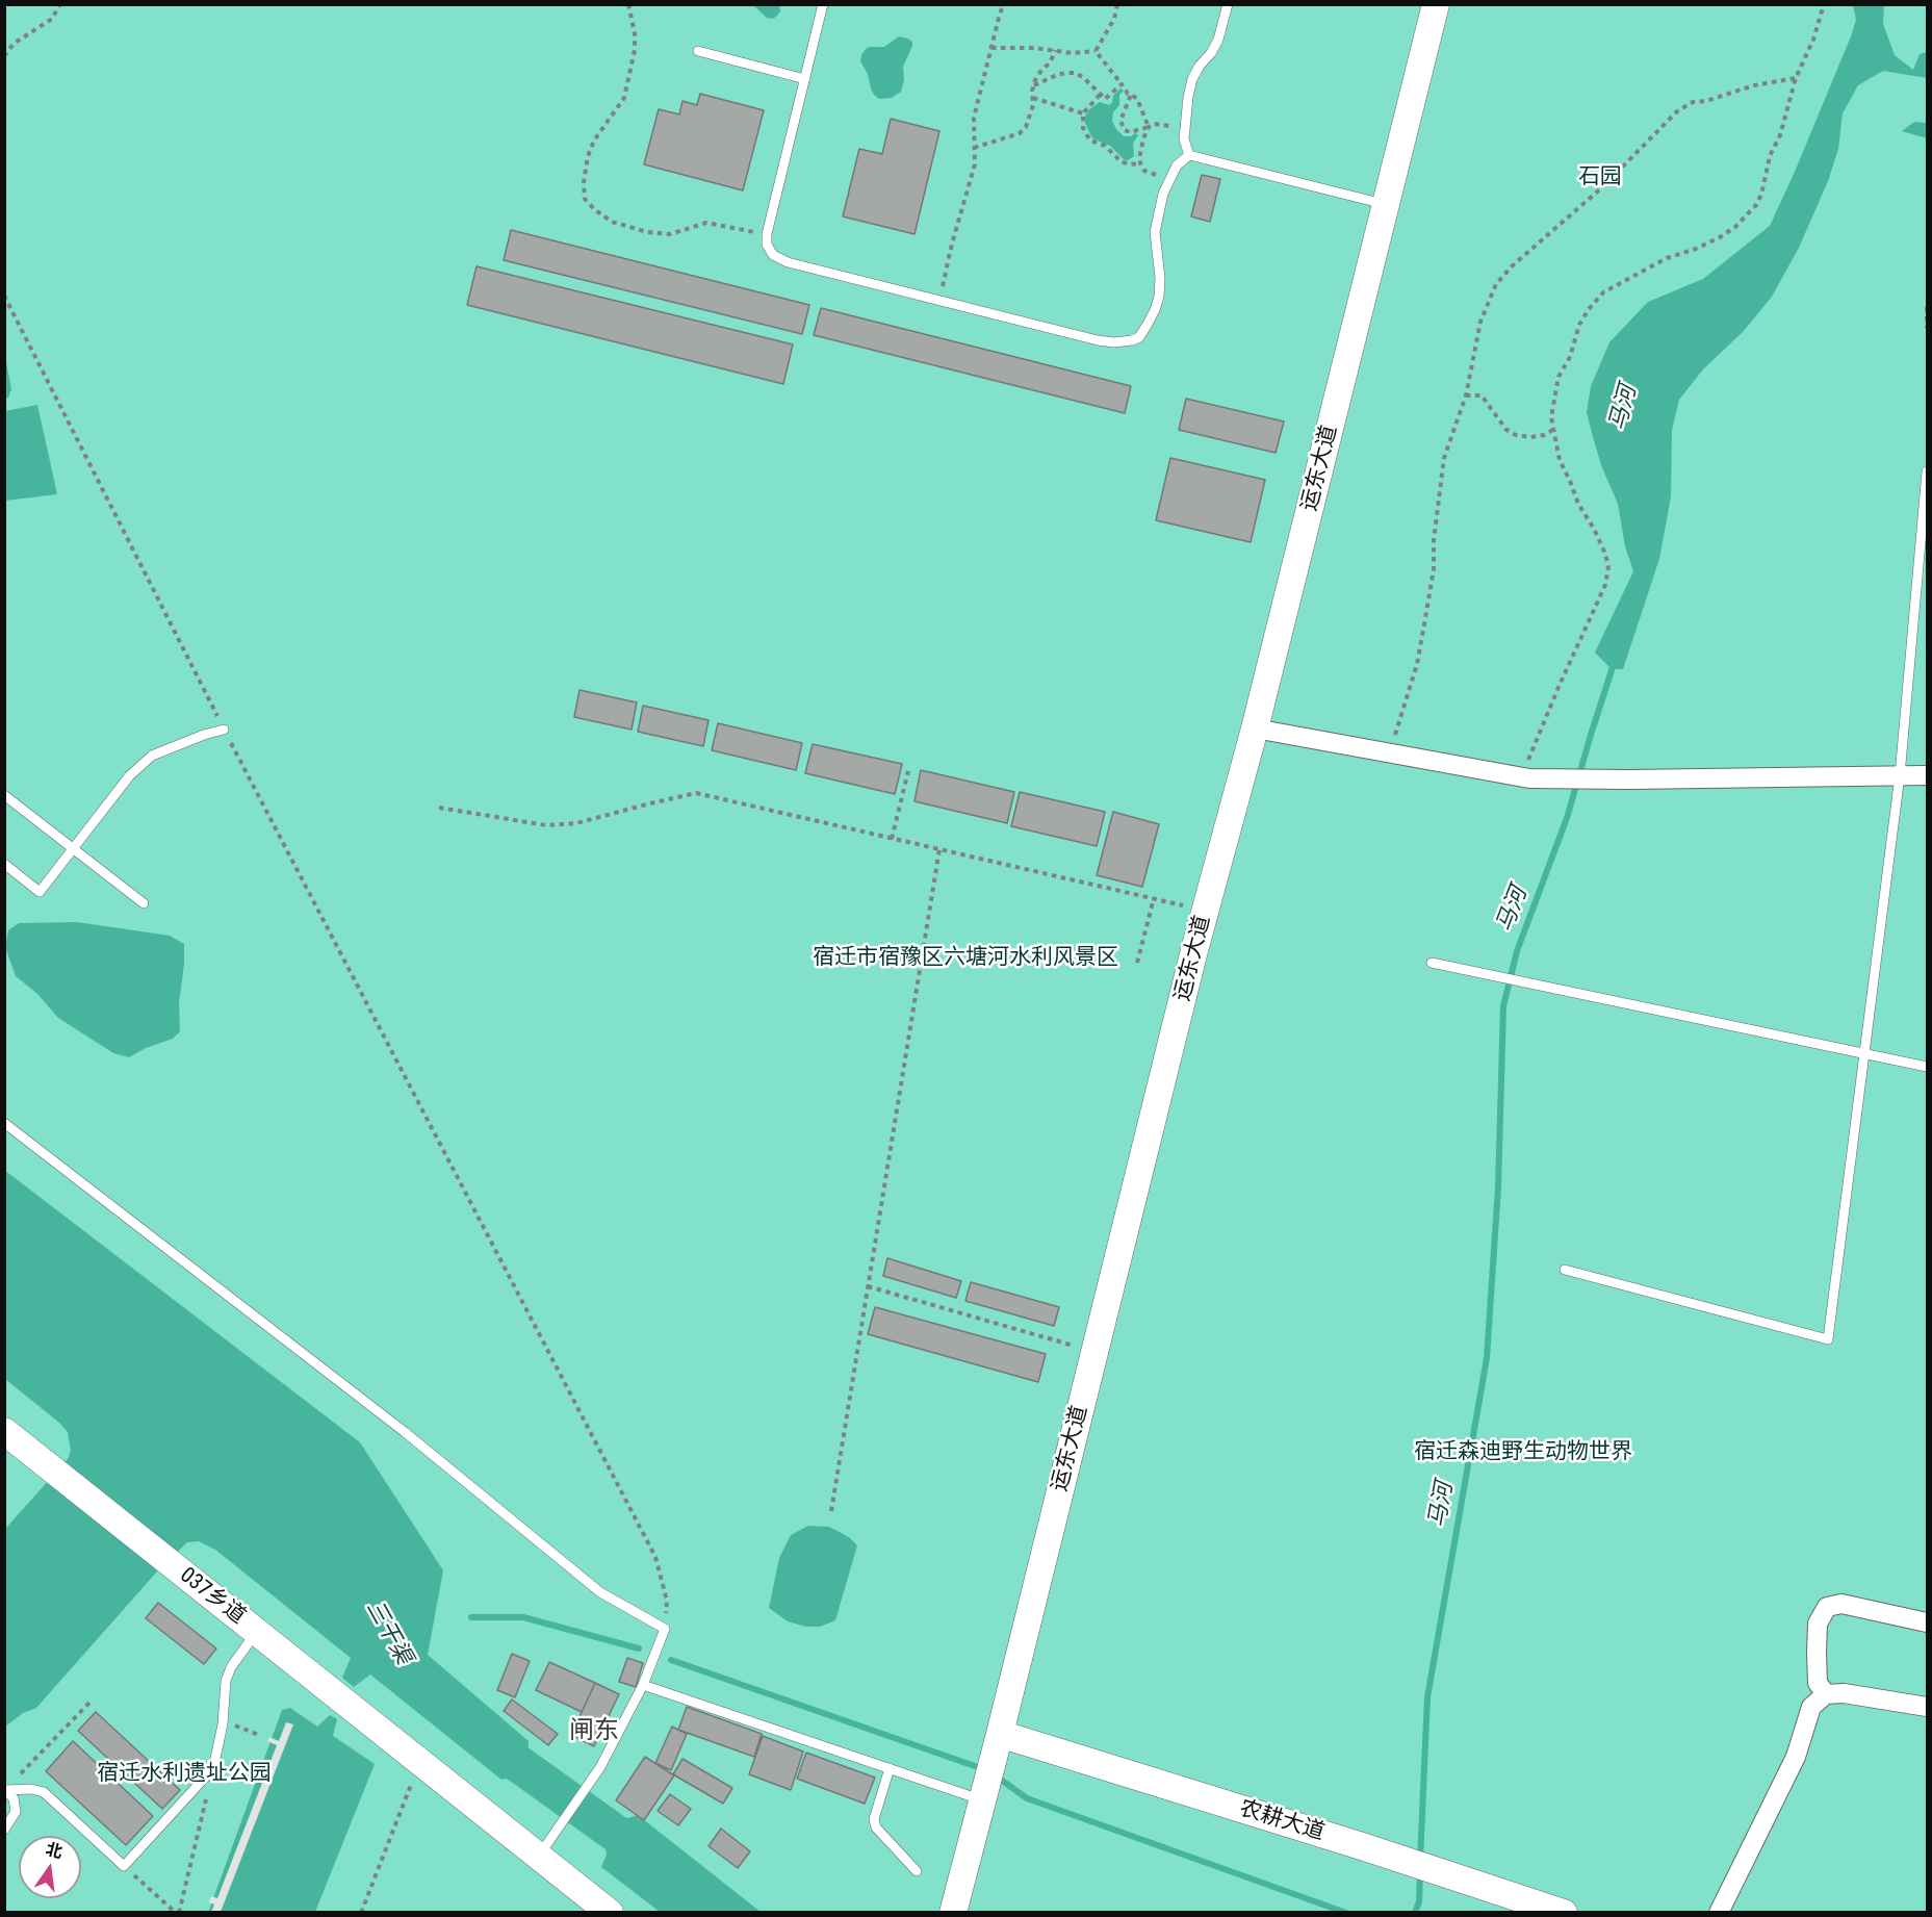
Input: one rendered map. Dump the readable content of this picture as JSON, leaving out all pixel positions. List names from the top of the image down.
{
  "streets": {
    "main road": ["运东大道", "037乡道", "农耕大道"]
  },
  "crossings": [
    ["运东大道", "农耕大道"]
  ],
  "districts": ["闸东"],
  "water": ["马河", "三干渠"],
  "parks": [
    "石园",
    "宿迁市宿豫区六塘河水利风景区",
    "宿迁森迪野生动物世界",
    "宿迁水利遗址公园"
  ],
  "north": "top"
}
